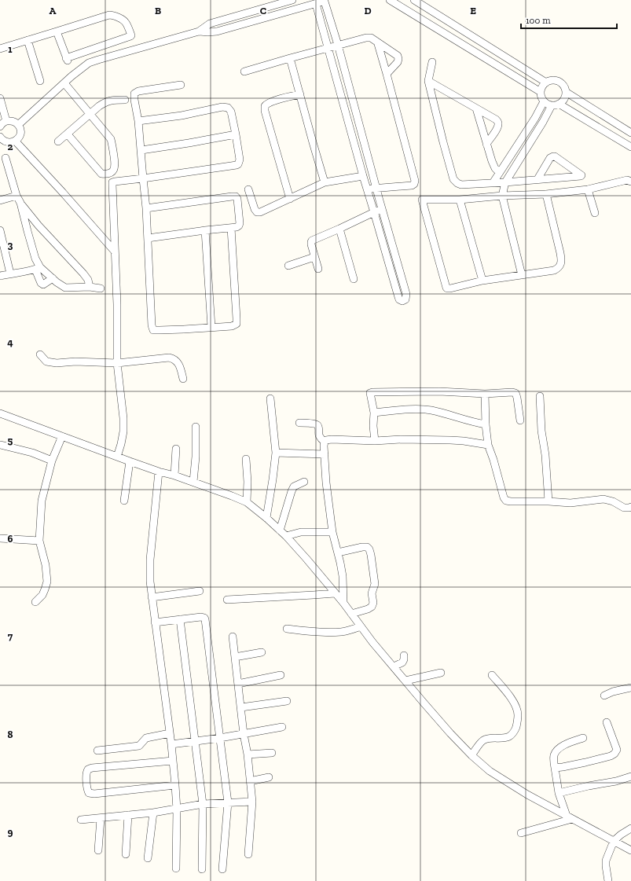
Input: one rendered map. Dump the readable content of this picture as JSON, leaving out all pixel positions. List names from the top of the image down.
{
  "scale_bar": "100 m",
  "grid": {
    "columns": [
      "A",
      "B",
      "C",
      "D",
      "E"
    ],
    "rows": [
      "1",
      "2",
      "3",
      "4",
      "5",
      "6",
      "7",
      "8",
      "9"
    ]
  }
}
